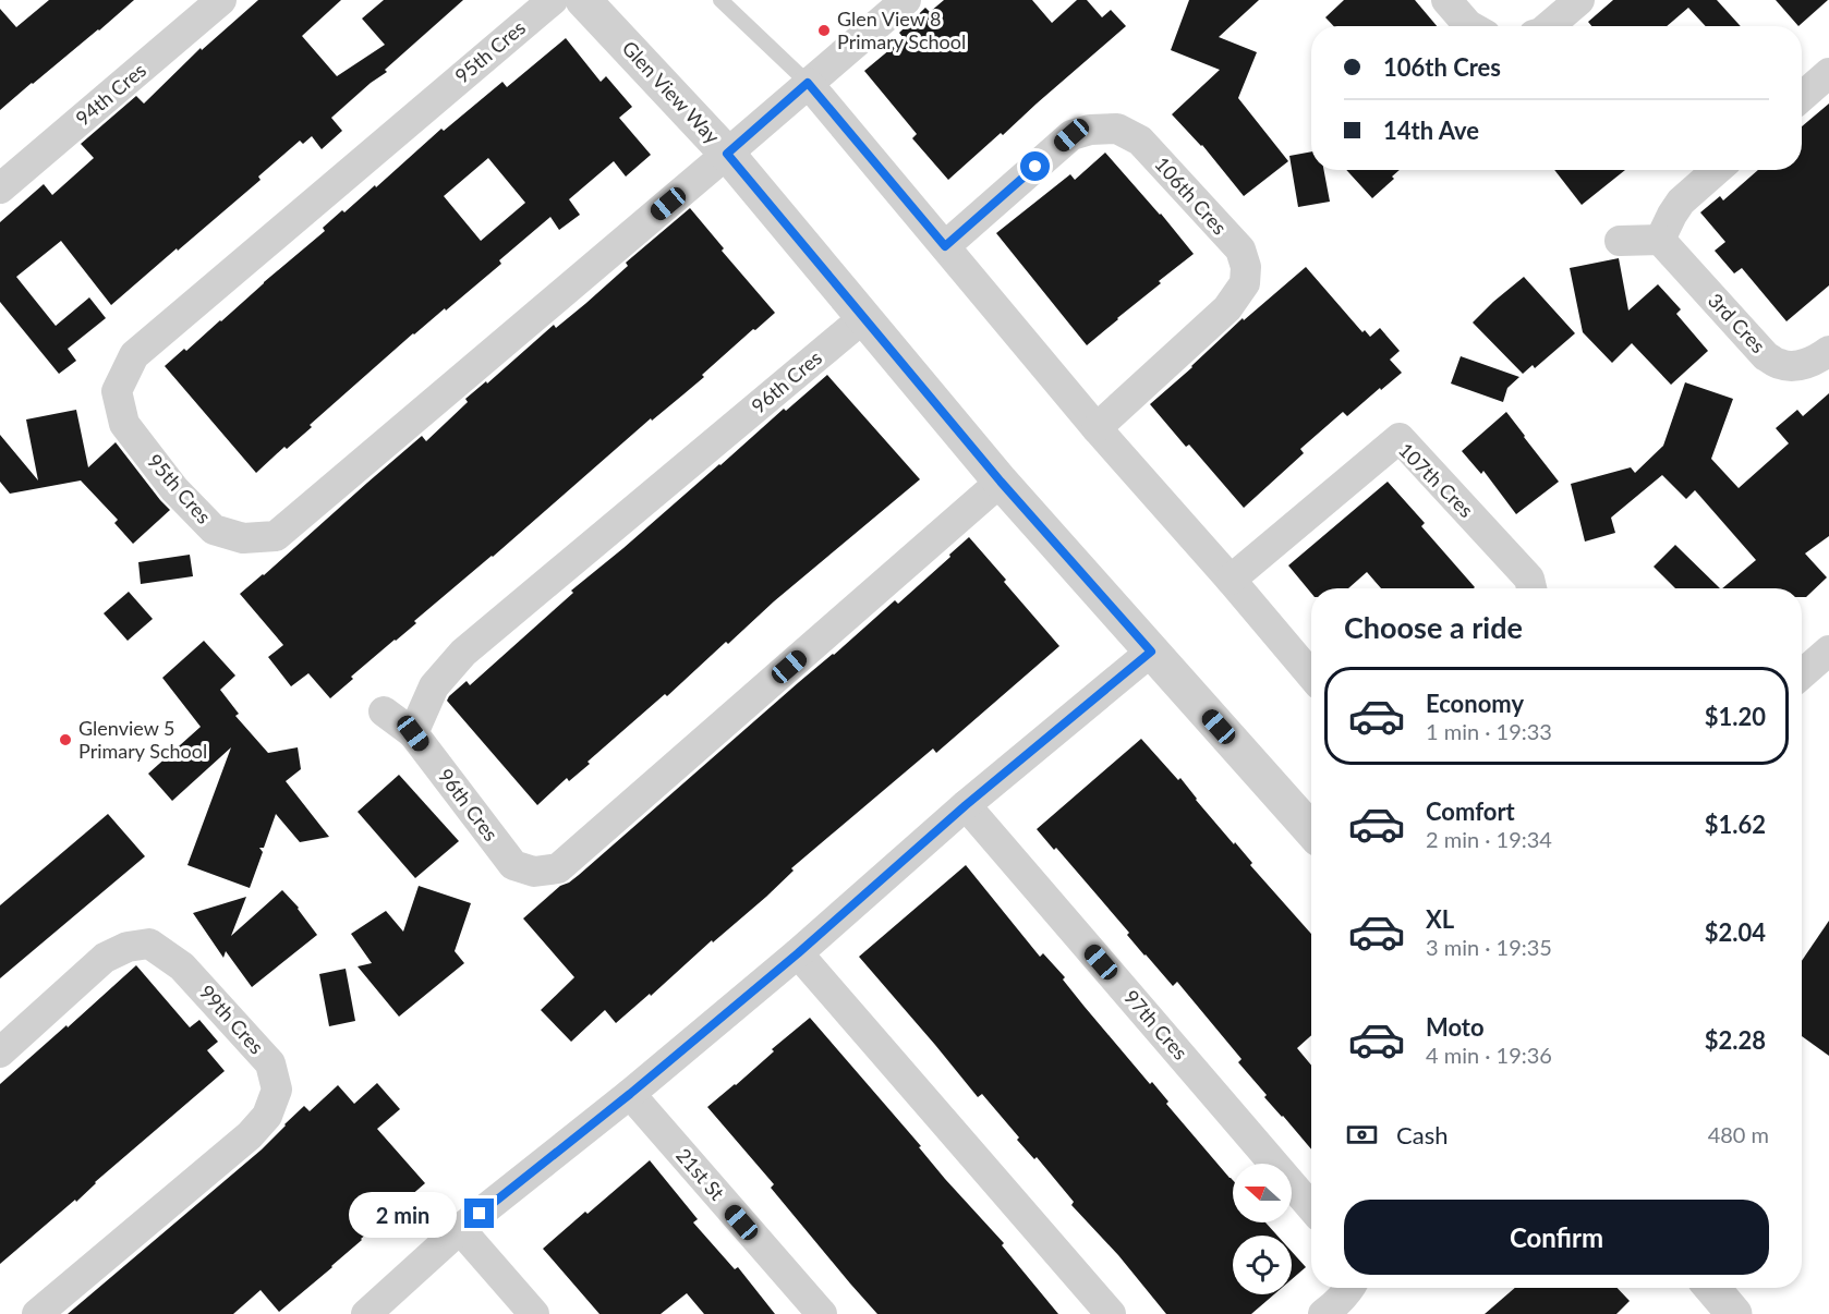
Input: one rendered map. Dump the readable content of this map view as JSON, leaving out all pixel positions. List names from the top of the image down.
{
  "streets": {
    "street": [
      "95th Cres",
      "Glen View Way",
      "94th Cres",
      "106th Cres",
      "3rd Cres",
      "96th Cres",
      "107th Cres",
      "99th Cres",
      "97th Cres",
      "21st St"
    ]
  },
  "crossings": [
    ["95th Cres", "Glen View Way"],
    ["Glen View Way", "96th Cres"]
  ],
  "places": ["Glen View 8 Primary School", "Glenview 5 Primary School"],
  "north": "left",
  "page": {
    "banner": ["106th Cres", "14th Ave"],
    "heading": "Choose a ride",
    "list": [
      {
        "name": "Economy",
        "note": "1 min · 19:33",
        "value": "$1.20"
      },
      {
        "name": "Comfort",
        "note": "2 min · 19:34",
        "value": "$1.62"
      },
      {
        "name": "XL",
        "note": "3 min · 19:35",
        "value": "$2.04"
      },
      {
        "name": "Moto",
        "note": "4 min · 19:36",
        "value": "$2.28"
      }
    ],
    "pay": ["Cash", "480 m"],
    "buttons": "Confirm",
    "bubble": "2 min"
  }
}
